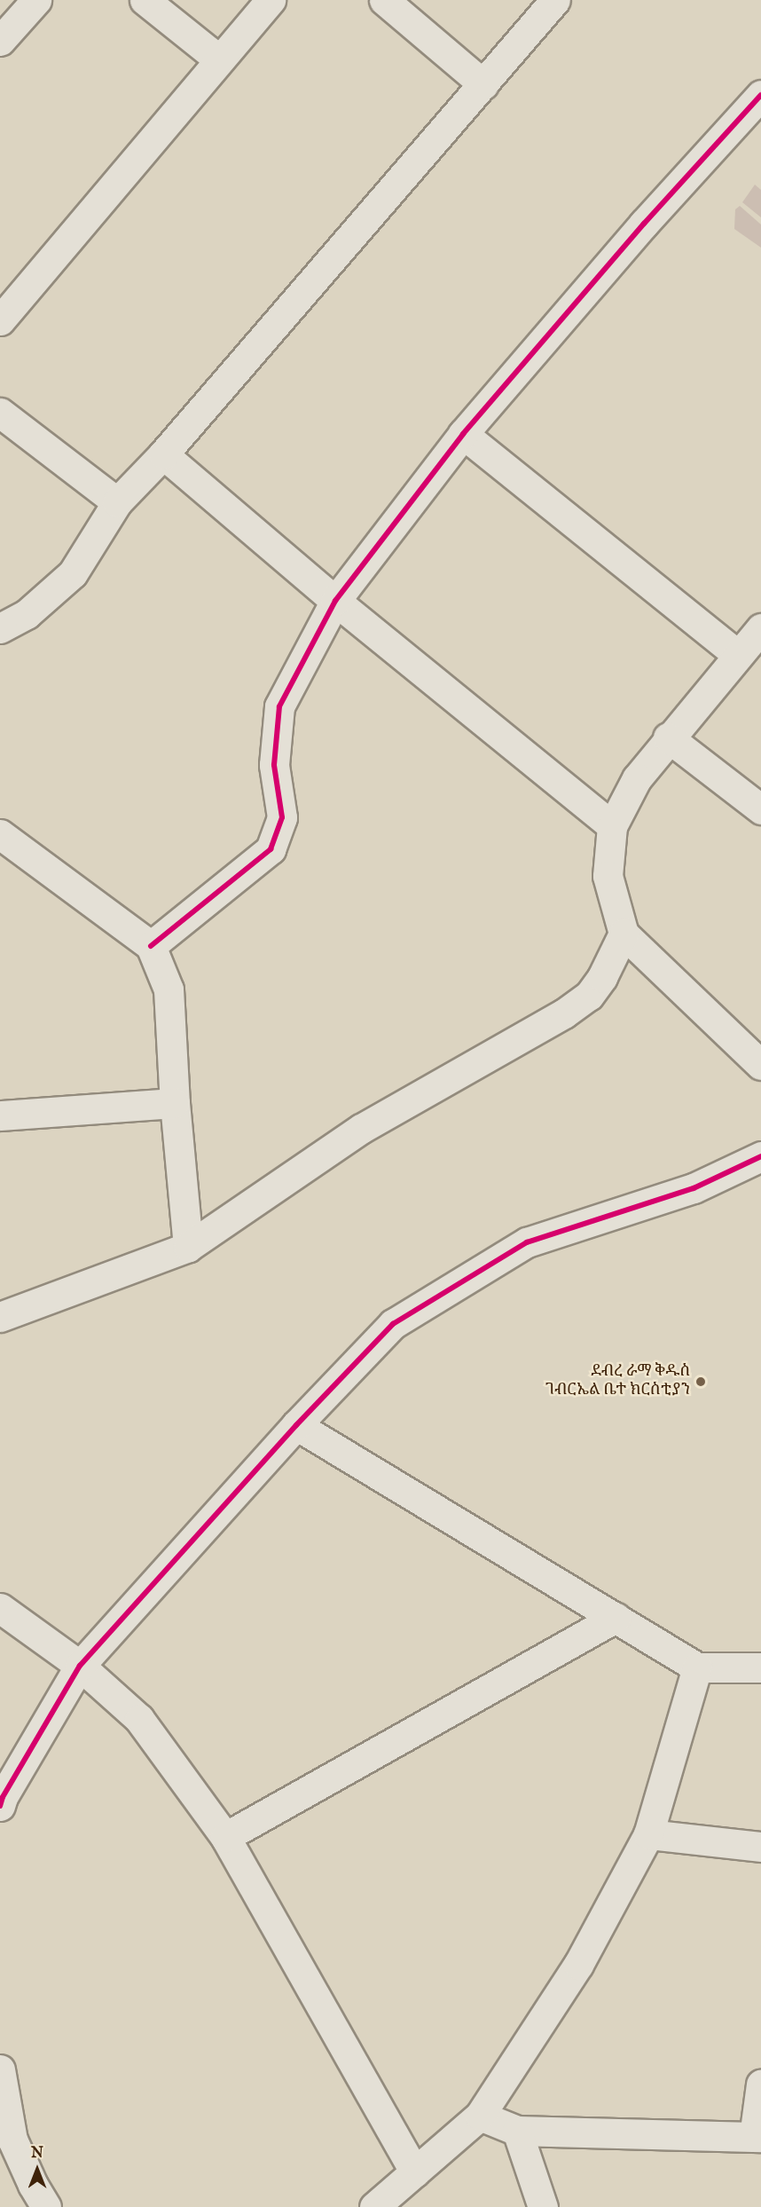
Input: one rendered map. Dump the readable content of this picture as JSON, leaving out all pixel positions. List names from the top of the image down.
{
  "places": ["ደብረ ራማ ቅዱስ ገብርኤል ቤተ ክርስቲያን"],
  "north": "top"
}
